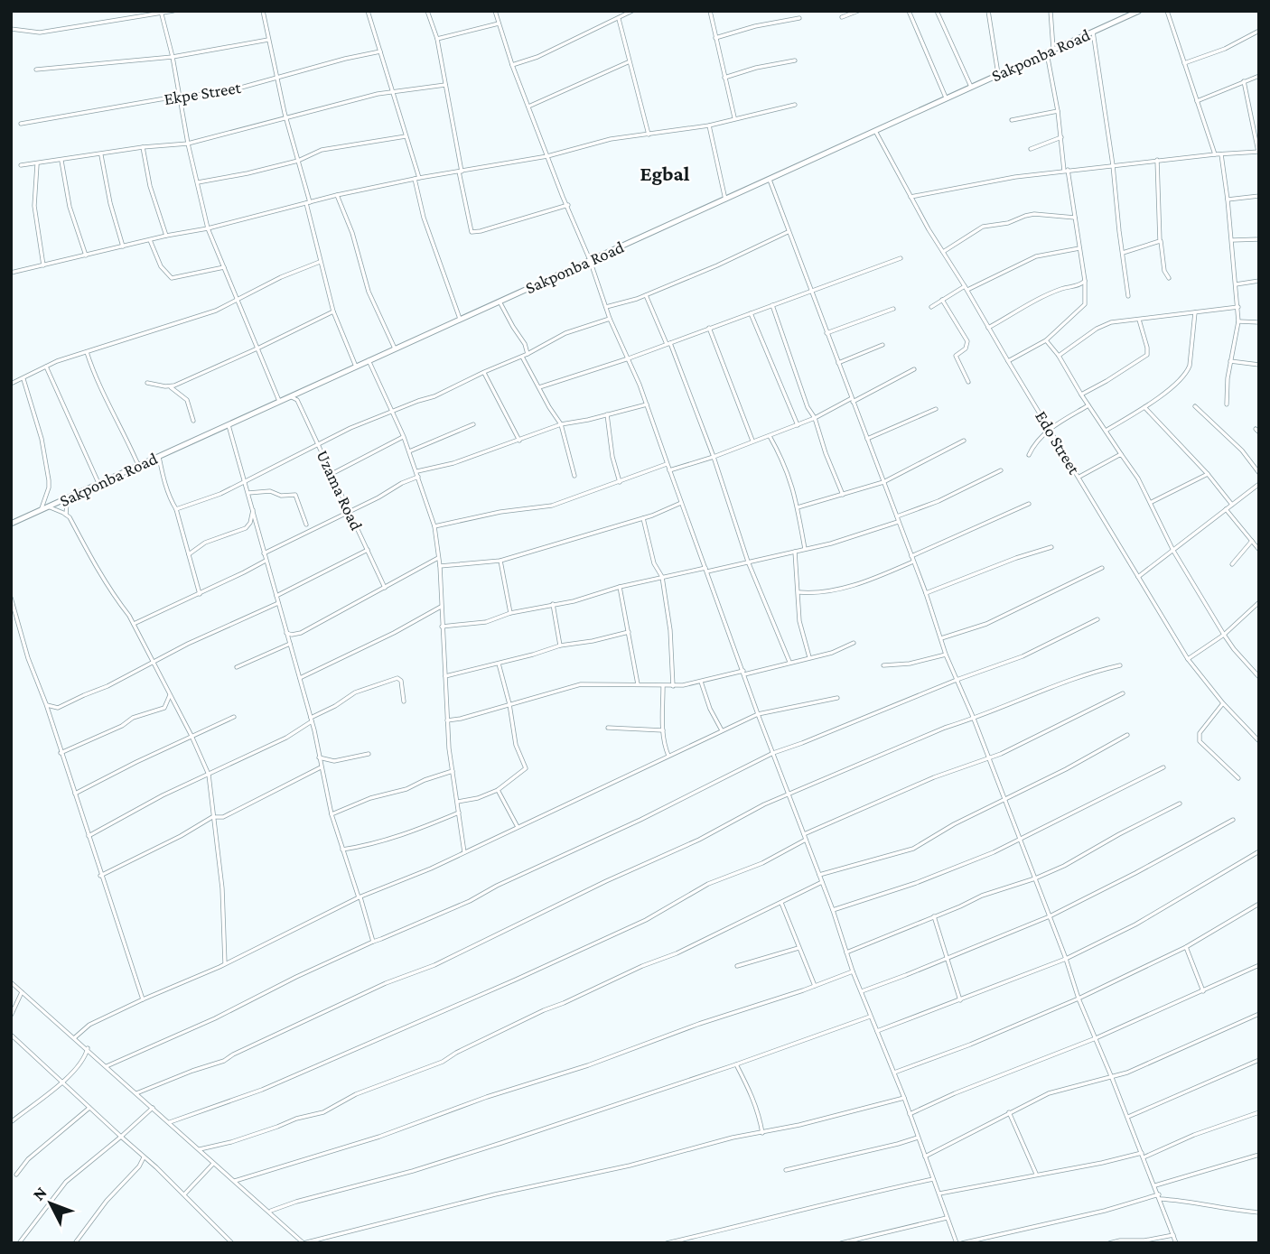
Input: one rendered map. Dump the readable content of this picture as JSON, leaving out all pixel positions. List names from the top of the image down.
{
  "streets": {
    "main road": ["Sakponba Road"],
    "street": ["Ekpe Street", "Edo Street", "Uzama Road"]
  },
  "crossings": [
    ["Sakponba Road", "Edo Street"],
    ["Sakponba Road", "Uzama Road"]
  ],
  "districts": ["Egbal"],
  "north": "top left"
}
